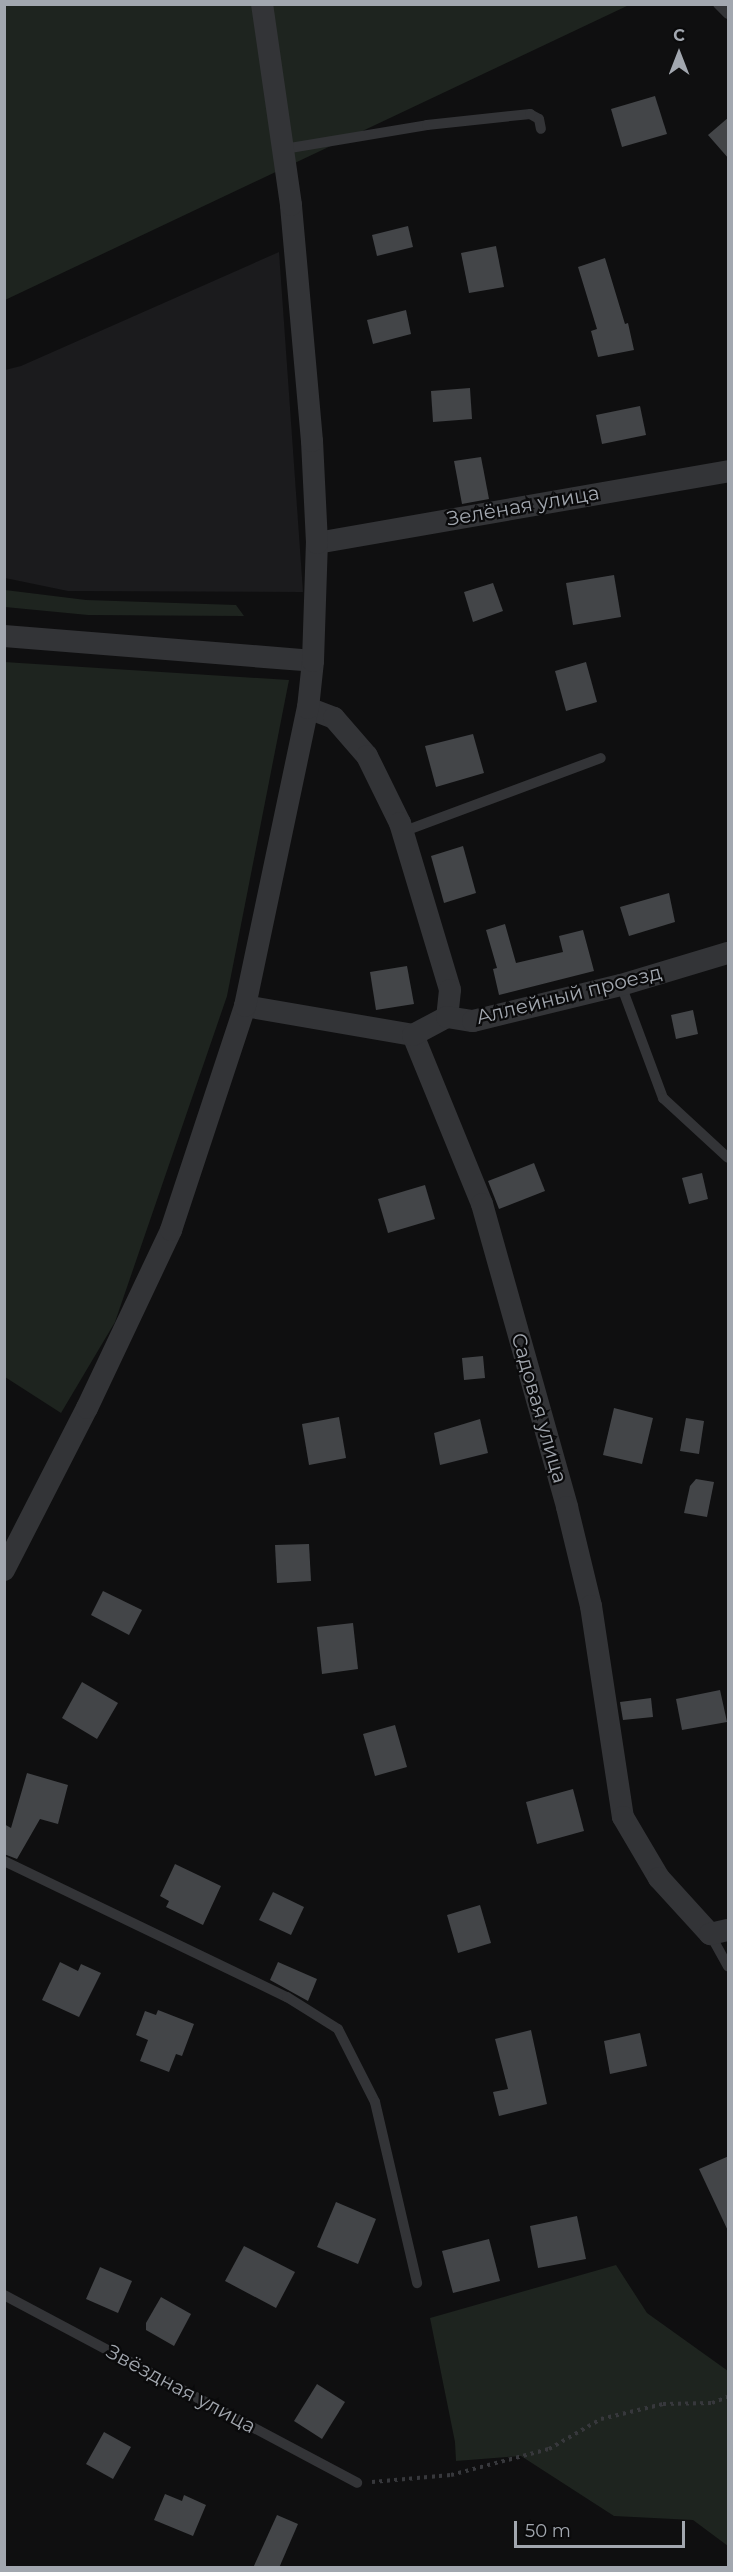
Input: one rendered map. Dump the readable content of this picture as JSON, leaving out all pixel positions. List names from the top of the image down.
{
  "streets": {
    "street": ["Зелёная улица", "Аллейный проезд", "Садовая улица"],
    "lane": ["Звёздная улица"]
  },
  "crossings": [
    ["Аллейный проезд", "Садовая улица"]
  ],
  "scale_bar": "50 m",
  "north": "top"
}
